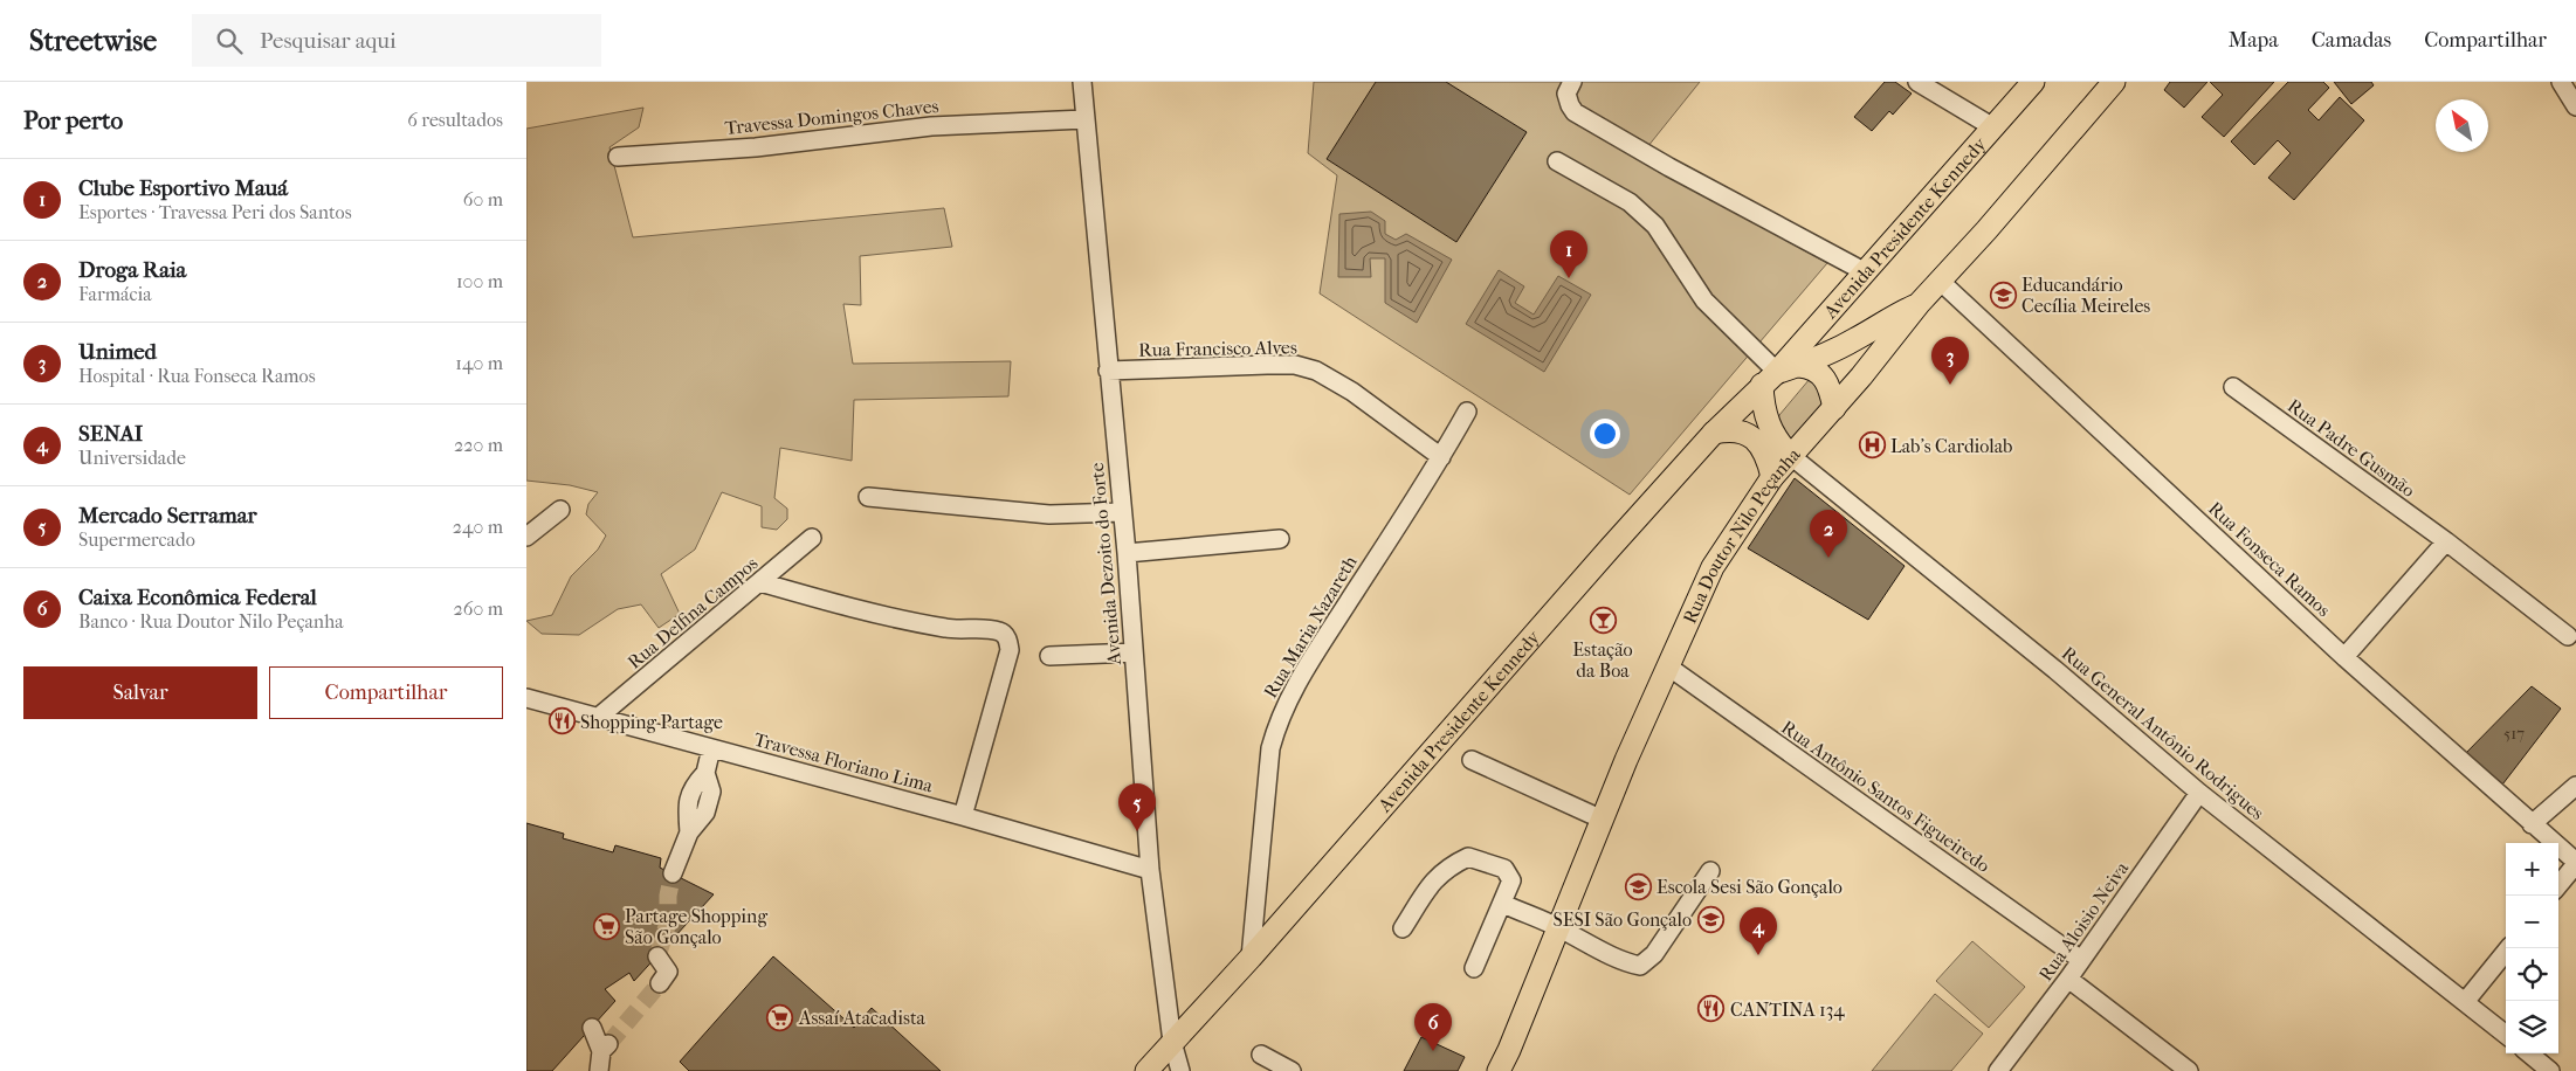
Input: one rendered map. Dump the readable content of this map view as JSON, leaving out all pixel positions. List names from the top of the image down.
{
  "streets": {
    "main road": ["Avenida Presidente Kennedy", "Rua Doutor Nilo Peçanha"],
    "street": [
      "Travessa Domingos Chaves",
      "Rua Francisco Alves",
      "Rua Padre Gusmão",
      "Rua Fonseca Ramos",
      "Avenida Dezoito do Forte",
      "Rua Delfina Campos",
      "Rua Maria Nazareth",
      "Rua General Antônio Rodrigues",
      "Travessa Floriano Lima",
      "Rua Antônio Santos Figueiredo",
      "Rua Aloisio Neiva"
    ]
  },
  "crossings": [
    ["Travessa Domingos Chaves", "Avenida Dezoito do Forte"],
    ["Avenida Presidente Kennedy", "Rua Doutor Nilo Peçanha"],
    ["Avenida Presidente Kennedy", "Avenida Dezoito do Forte"],
    ["Avenida Presidente Kennedy", "Rua Maria Nazareth"],
    ["Rua Francisco Alves", "Avenida Dezoito do Forte"],
    ["Rua Francisco Alves", "Rua Maria Nazareth"],
    ["Rua Doutor Nilo Peçanha", "Rua Fonseca Ramos"],
    ["Rua Doutor Nilo Peçanha", "Rua General Antônio Rodrigues"],
    ["Rua Doutor Nilo Peçanha", "Rua Antônio Santos Figueiredo"],
    ["Avenida Dezoito do Forte", "Travessa Floriano Lima"],
    ["Rua Delfina Campos", "Travessa Floriano Lima"],
    ["Rua General Antônio Rodrigues", "Rua Aloisio Neiva"],
    ["Rua Antônio Santos Figueiredo", "Rua Aloisio Neiva"]
  ],
  "places": {
    "school or university": ["Educandário Cecília Meireles", "Escola Sesi São Gonçalo", "SESI São Gonçalo"],
    "hospital": ["Lab's Cardiolab"],
    "bar": ["Estação da Boa"],
    "restaurant": ["Shopping Partage", "CANTINA 134"],
    "supermarket": ["Partage Shopping São Gonçalo", "Assaí Atacadista"]
  },
  "house_numbers": ["517"],
  "north": "top left",
  "page": {
    "header": "Streetwise",
    "search": "Pesquisar aqui",
    "nav": ["Mapa", "Camadas", "Compartilhar"],
    "heading": ["Por perto", "6 resultados"],
    "list": [
      {
        "mark": "1",
        "name": "Clube Esportivo Mauá",
        "note": "Esportes · Travessa Peri dos Santos",
        "value": "60 m"
      },
      {
        "mark": "2",
        "name": "Droga Raia",
        "note": "Farmácia",
        "value": "100 m"
      },
      {
        "mark": "3",
        "name": "Unimed",
        "note": "Hospital · Rua Fonseca Ramos",
        "value": "140 m"
      },
      {
        "mark": "4",
        "name": "SENAI",
        "note": "Universidade",
        "value": "220 m"
      },
      {
        "mark": "5",
        "name": "Mercado Serramar",
        "note": "Supermercado",
        "value": "240 m"
      },
      {
        "mark": "6",
        "name": "Caixa Econômica Federal",
        "note": "Banco · Rua Doutor Nilo Peçanha",
        "value": "260 m"
      }
    ],
    "pins": [
      "1",
      "3",
      "2",
      "5",
      "4",
      "6"
    ],
    "buttons": ["Salvar", "Compartilhar"],
    "map_buttons": ["+", "−"]
  }
}
